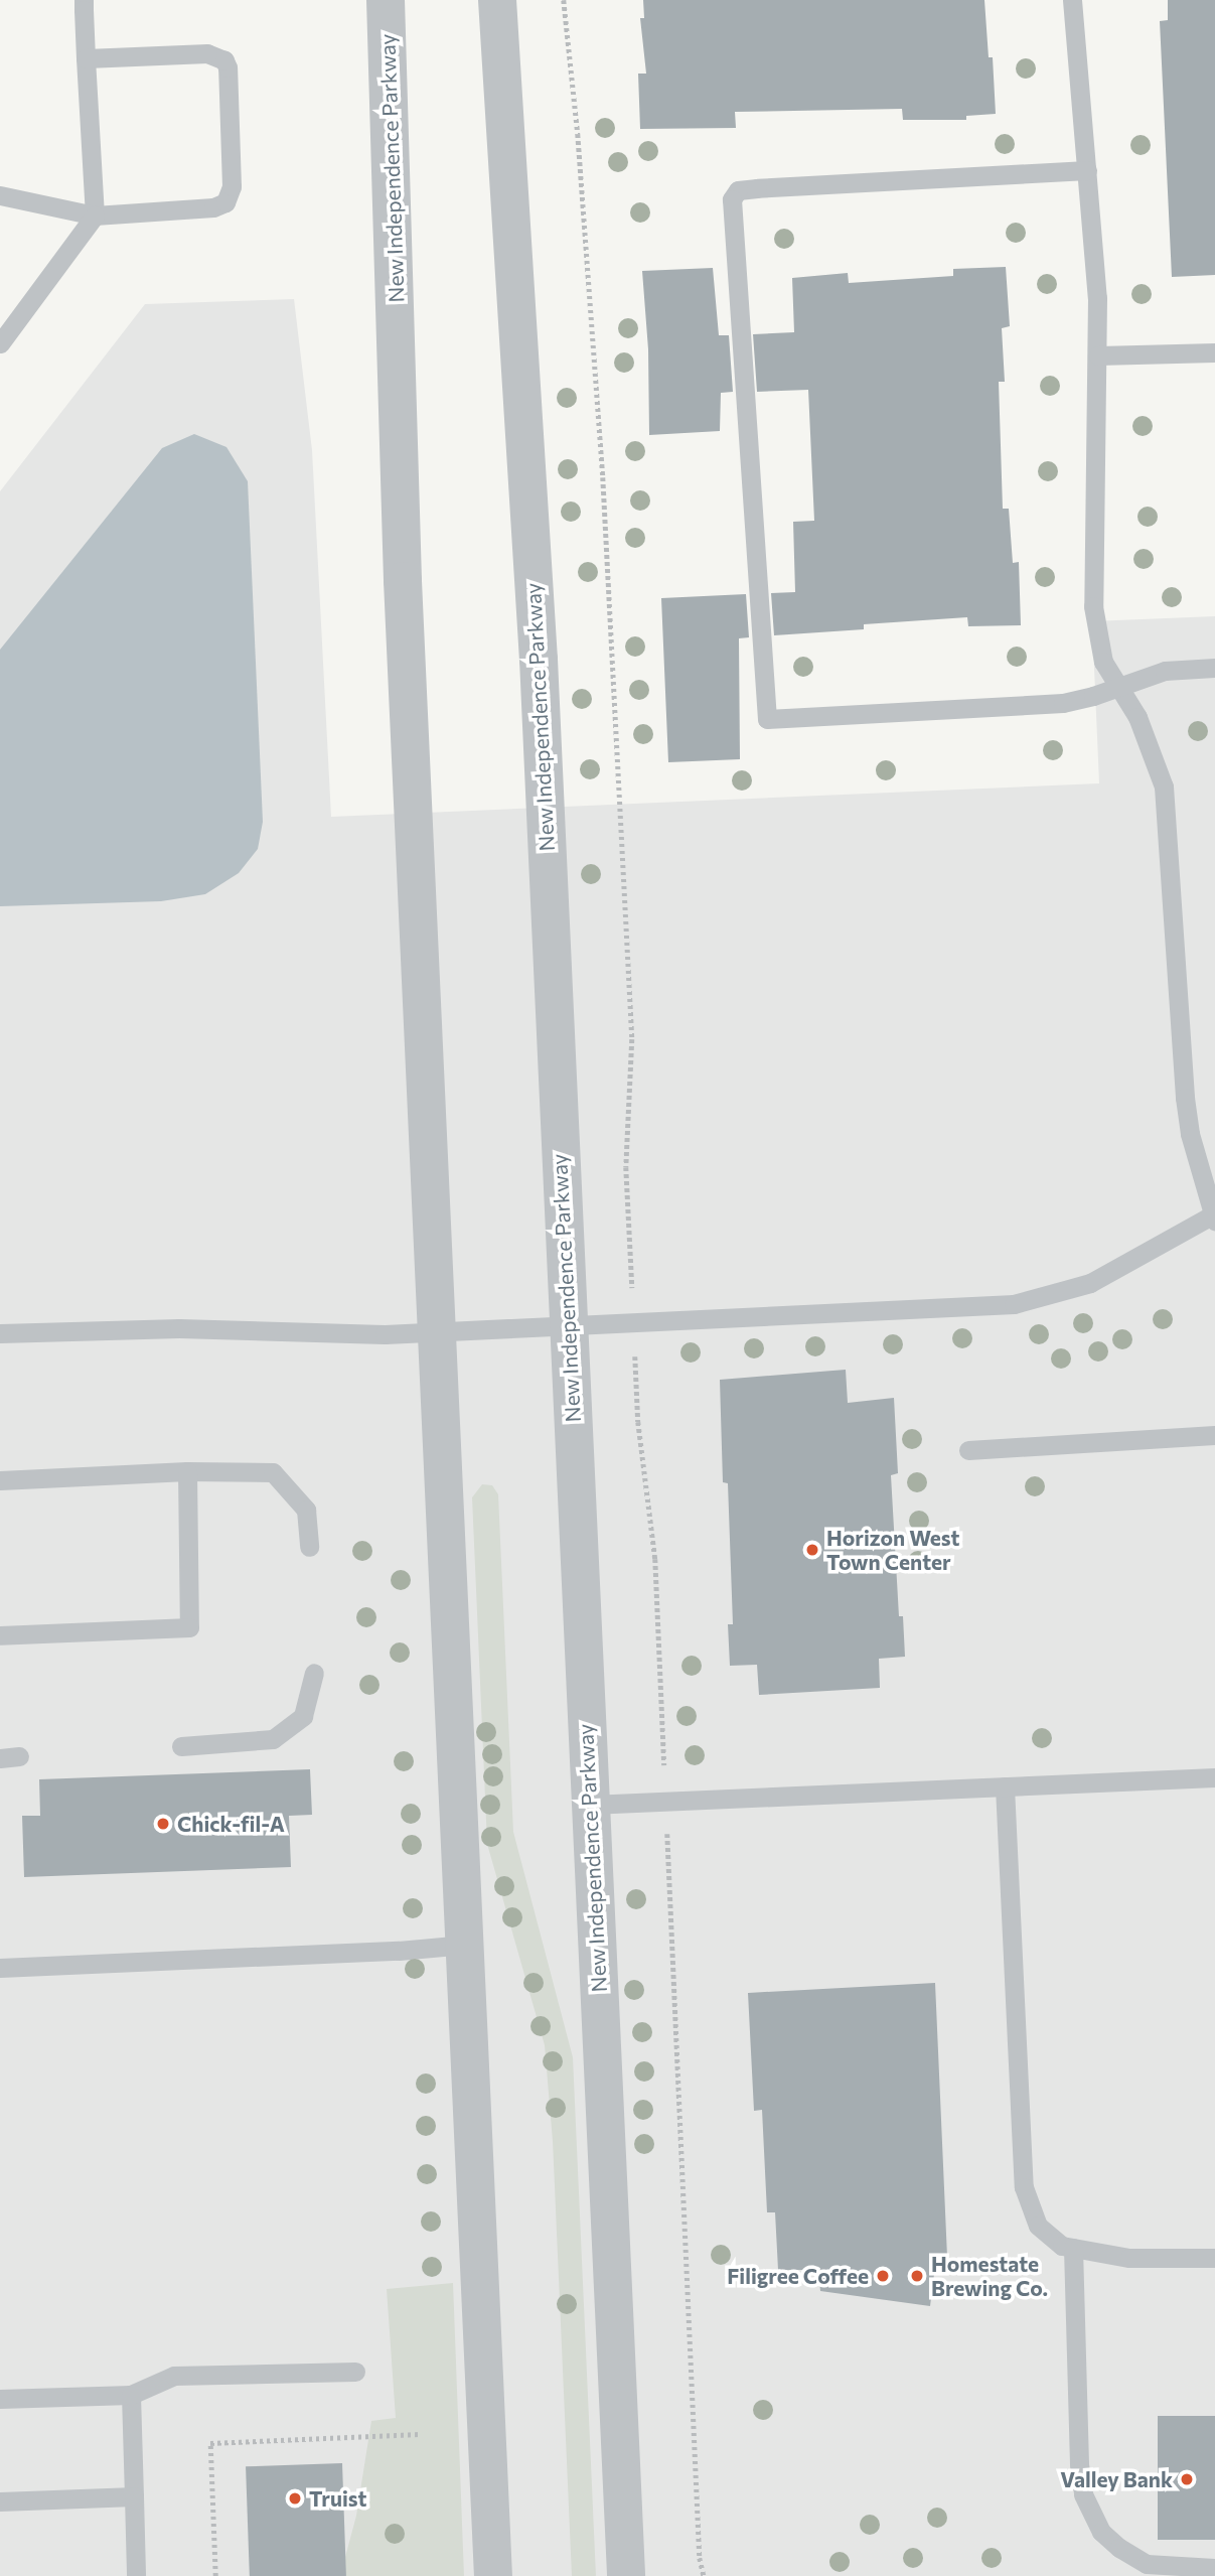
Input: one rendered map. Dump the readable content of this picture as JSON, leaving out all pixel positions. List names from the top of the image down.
{
  "streets": {
    "street": ["New Independence Parkway"]
  },
  "places": [
    "Horizon West Town Center",
    "Chick-fil-A",
    "Filigree Coffee",
    "Homestate Brewing Co.",
    "Valley Bank",
    "Truist"
  ]
}
